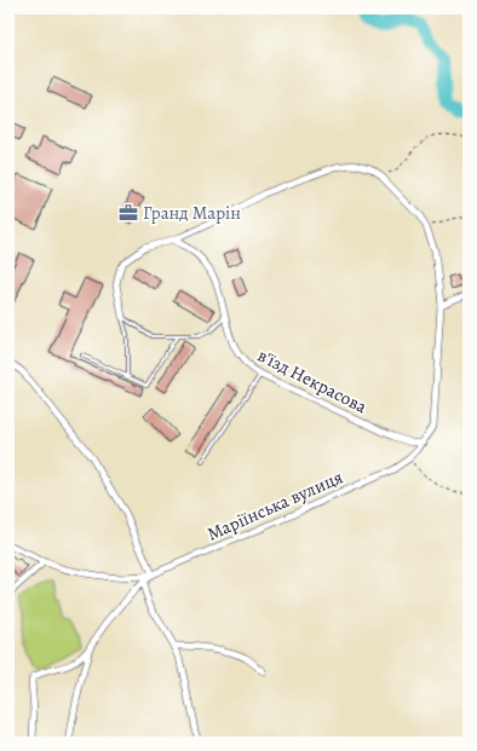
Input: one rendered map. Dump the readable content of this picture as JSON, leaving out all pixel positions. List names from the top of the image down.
{
  "streets": {
    "street": ["в'їзд Некрасова", "Маріїнська вулиця"]
  },
  "crossings": [
    ["в'їзд Некрасова", "Маріїнська вулиця"]
  ],
  "places": {
    "office": ["Гранд Марін"]
  }
}
